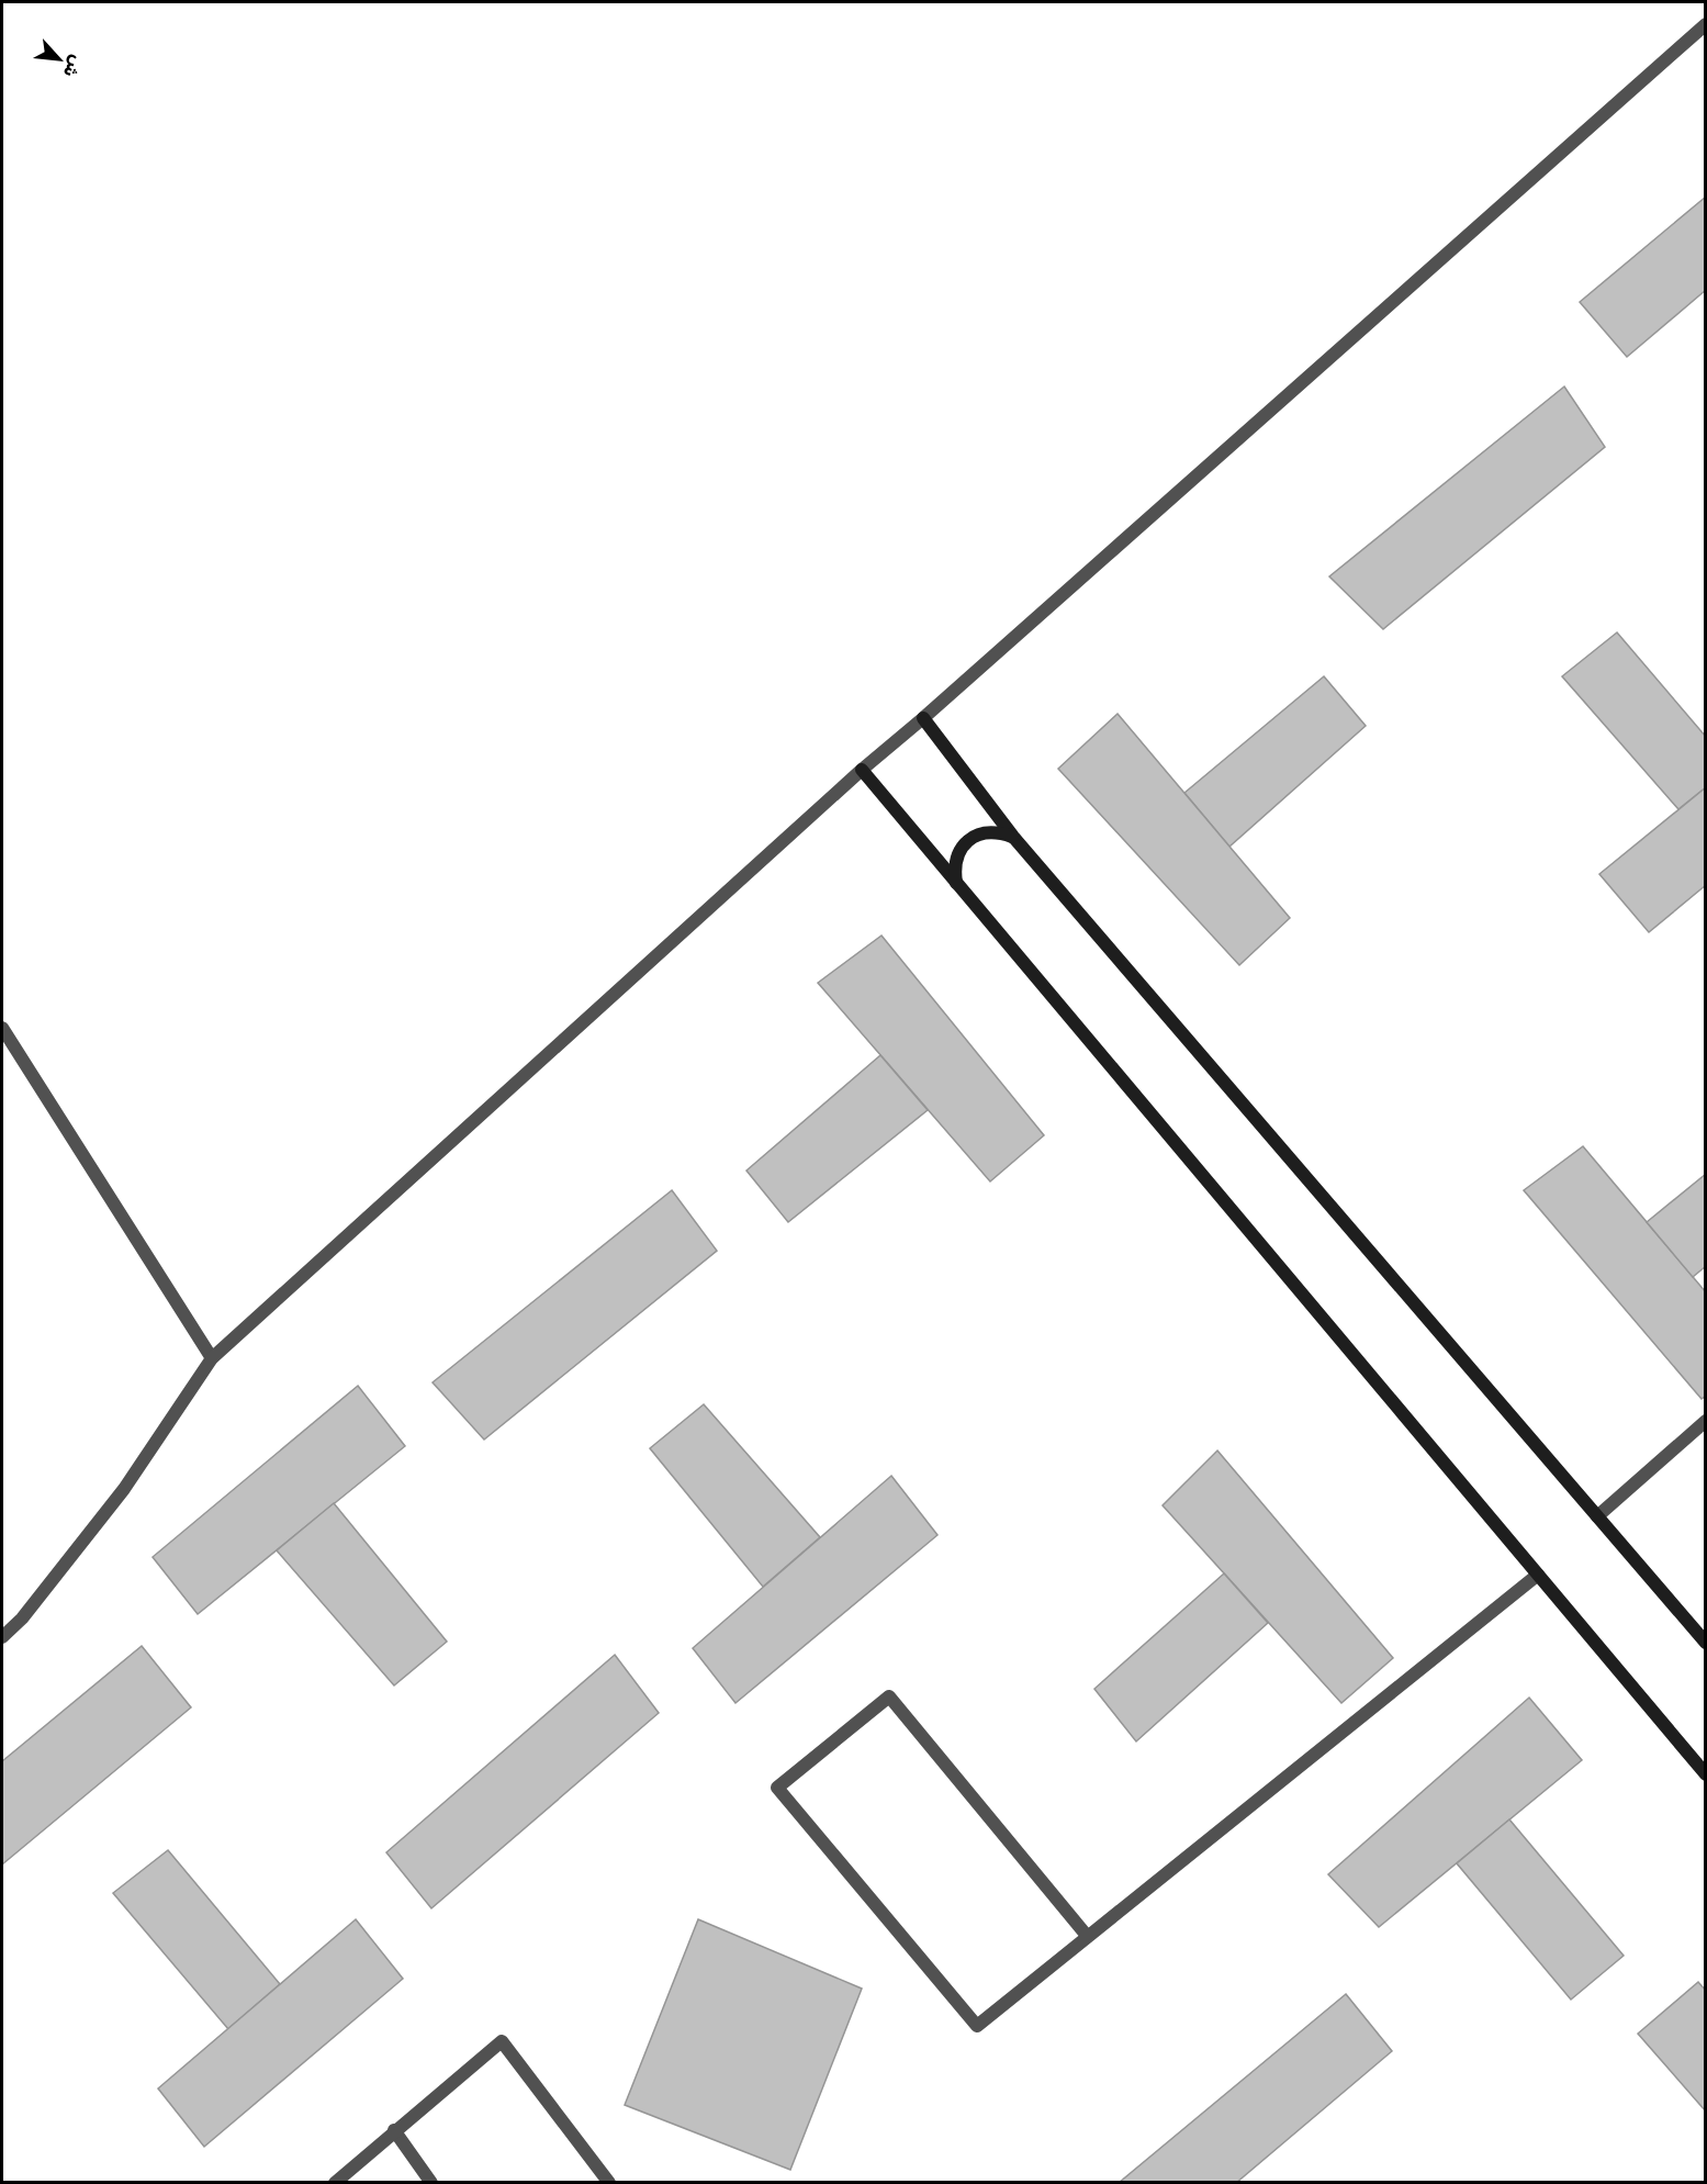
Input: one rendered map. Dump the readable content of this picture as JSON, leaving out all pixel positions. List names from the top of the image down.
{
  "north": "bottom right"
}
